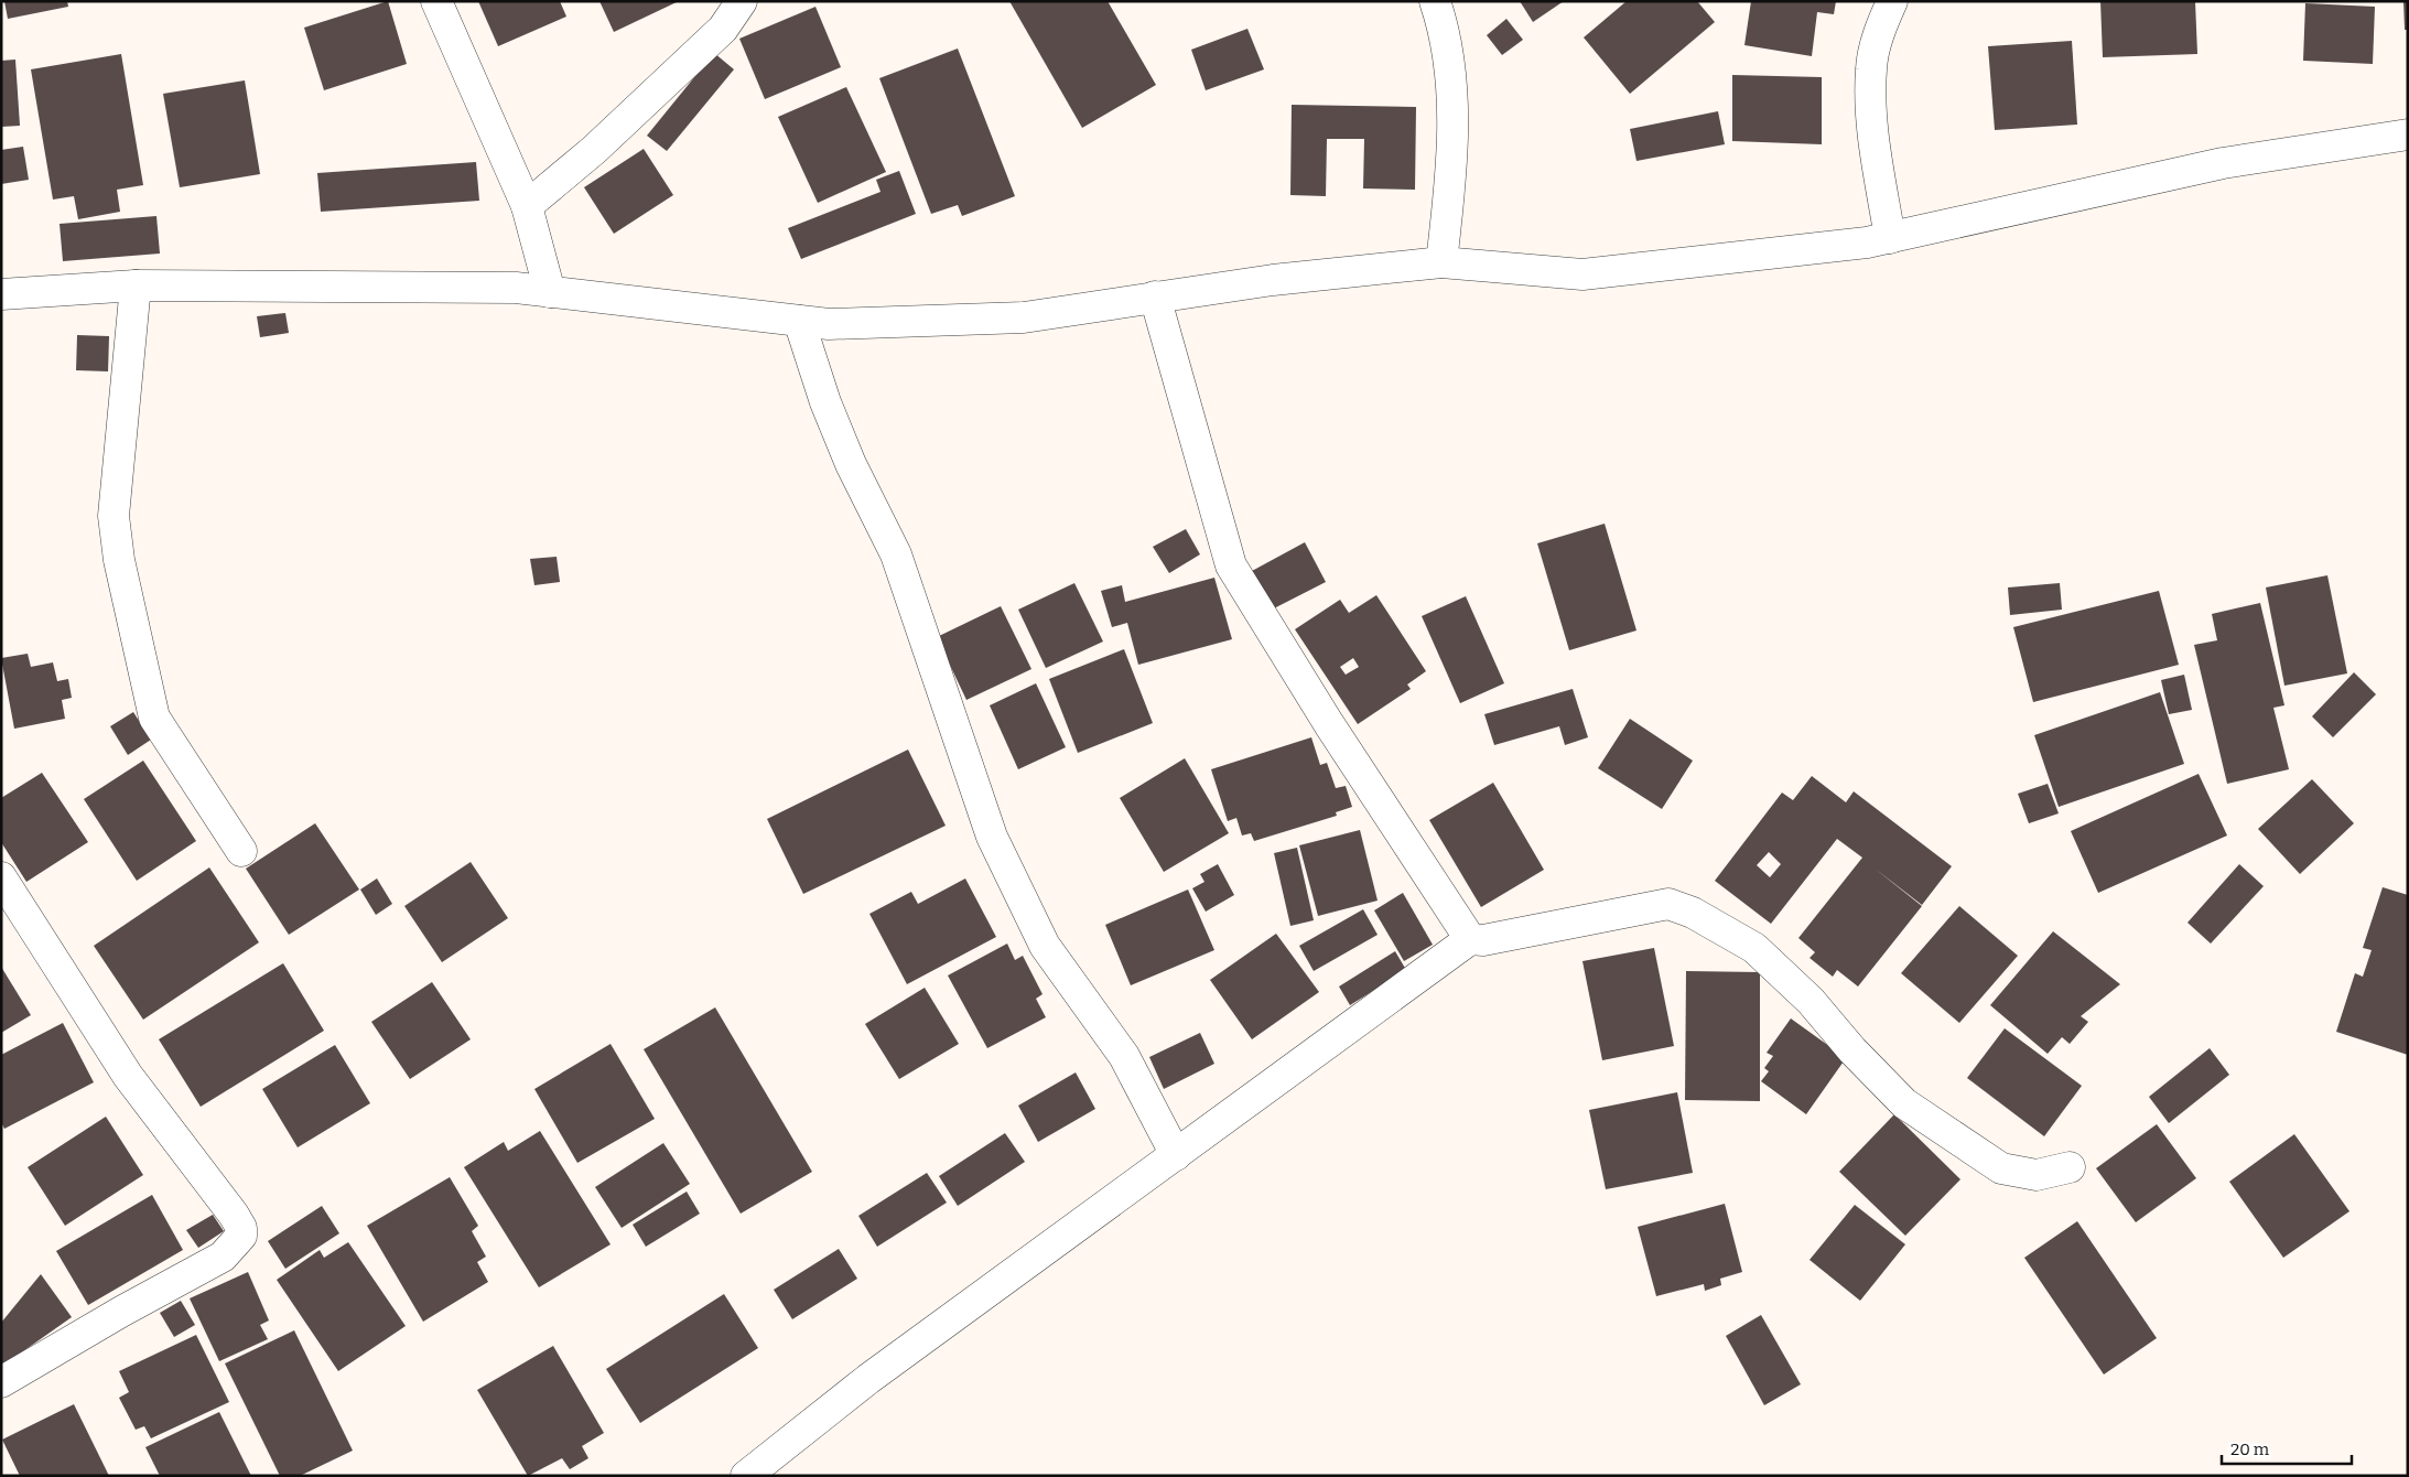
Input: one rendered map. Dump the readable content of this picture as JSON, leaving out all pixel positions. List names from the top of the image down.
{
  "scale_bar": "20 m"
}
